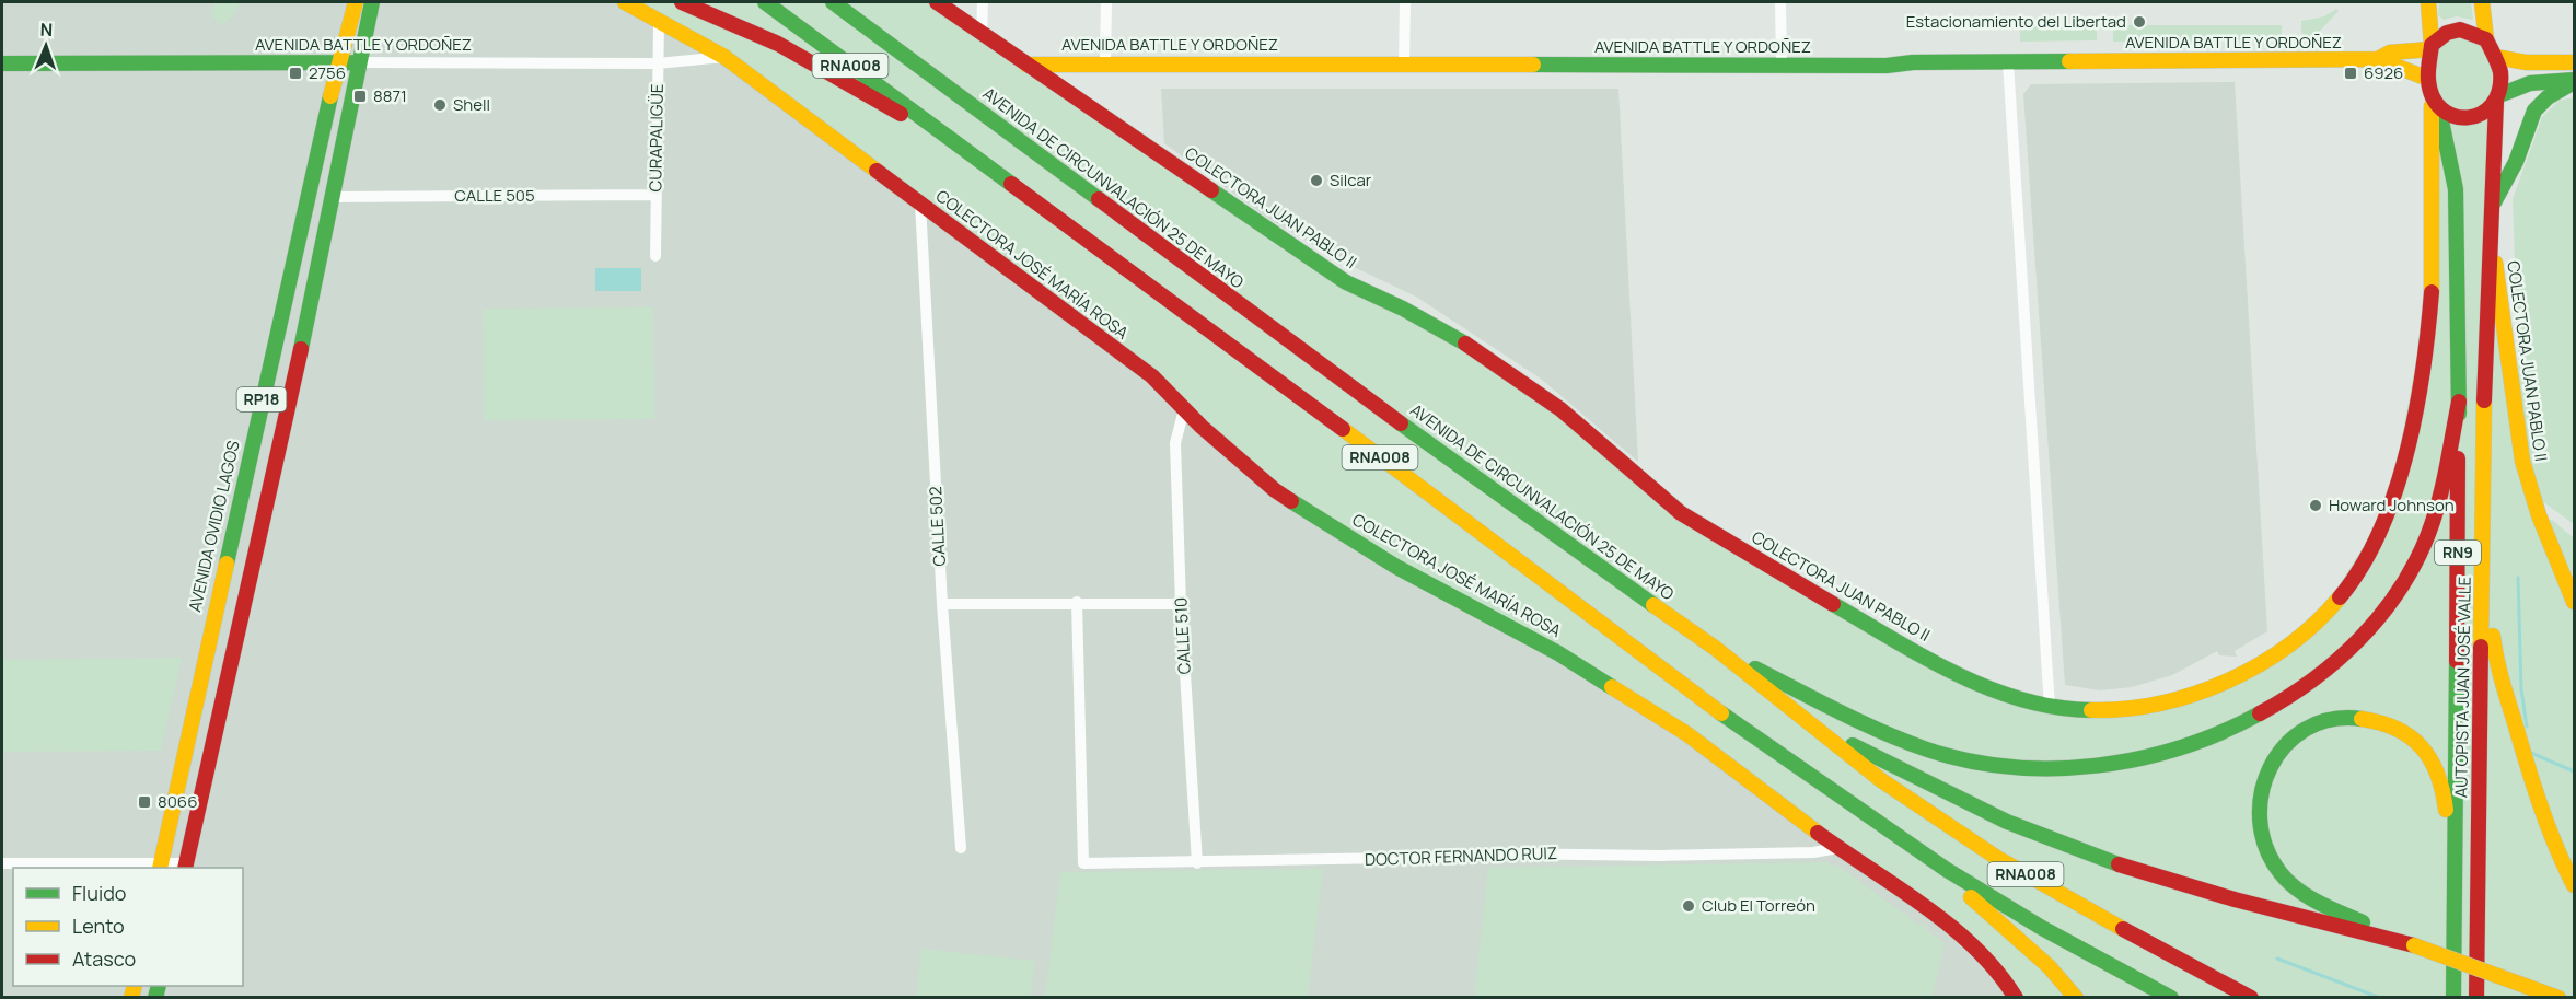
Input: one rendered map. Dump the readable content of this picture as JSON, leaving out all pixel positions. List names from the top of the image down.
{
  "streets": {
    "main road": [
      "AVENIDA BATTLE Y ORDOÑEZ",
      "RNA008",
      "AVENIDA DE CIRCUNVALACIÓN 25 DE MAYO",
      "COLECTORA JUAN PABLO II",
      "COLECTORA JOSÉ MARÍA ROSA",
      "RP18",
      "AVENIDA OVIDIO LAGOS",
      "RN9",
      "AUTOPISTA JUAN JOSÉ VALLE"
    ],
    "street": [
      "CURAPALIGÜE",
      "CALLE 505",
      "CALLE 502",
      "CALLE 510",
      "DOCTOR FERNANDO RUIZ"
    ]
  },
  "crossings": [
    ["AVENIDA BATTLE Y ORDOÑEZ", "CURAPALIGÜE"],
    ["AVENIDA BATTLE Y ORDOÑEZ", "COLECTORA JUAN PABLO II"],
    ["AVENIDA BATTLE Y ORDOÑEZ", "COLECTORA JOSÉ MARÍA ROSA"],
    ["AVENIDA BATTLE Y ORDOÑEZ", "RP18"],
    ["AVENIDA BATTLE Y ORDOÑEZ", "AVENIDA OVIDIO LAGOS"],
    ["AVENIDA BATTLE Y ORDOÑEZ", "AUTOPISTA JUAN JOSÉ VALLE"],
    ["CURAPALIGÜE", "CALLE 505"],
    ["CURAPALIGÜE", "COLECTORA JOSÉ MARÍA ROSA"],
    ["CALLE 505", "RP18"],
    ["COLECTORA JUAN PABLO II", "AUTOPISTA JUAN JOSÉ VALLE"],
    ["COLECTORA JOSÉ MARÍA ROSA", "CALLE 502"],
    ["COLECTORA JOSÉ MARÍA ROSA", "CALLE 510"],
    ["COLECTORA JOSÉ MARÍA ROSA", "DOCTOR FERNANDO RUIZ"],
    ["CALLE 510", "DOCTOR FERNANDO RUIZ"]
  ],
  "places": {
    "other": [
      "Estacionamiento del Libertad",
      "Shell",
      "Silcar",
      "Howard Johnson",
      "Club El Torreón"
    ],
    "transit": [
      "2756",
      "6926",
      "8871",
      "8066"
    ]
  },
  "legend": ["Fluido", "Lento", "Atasco"],
  "north": "top"
}
